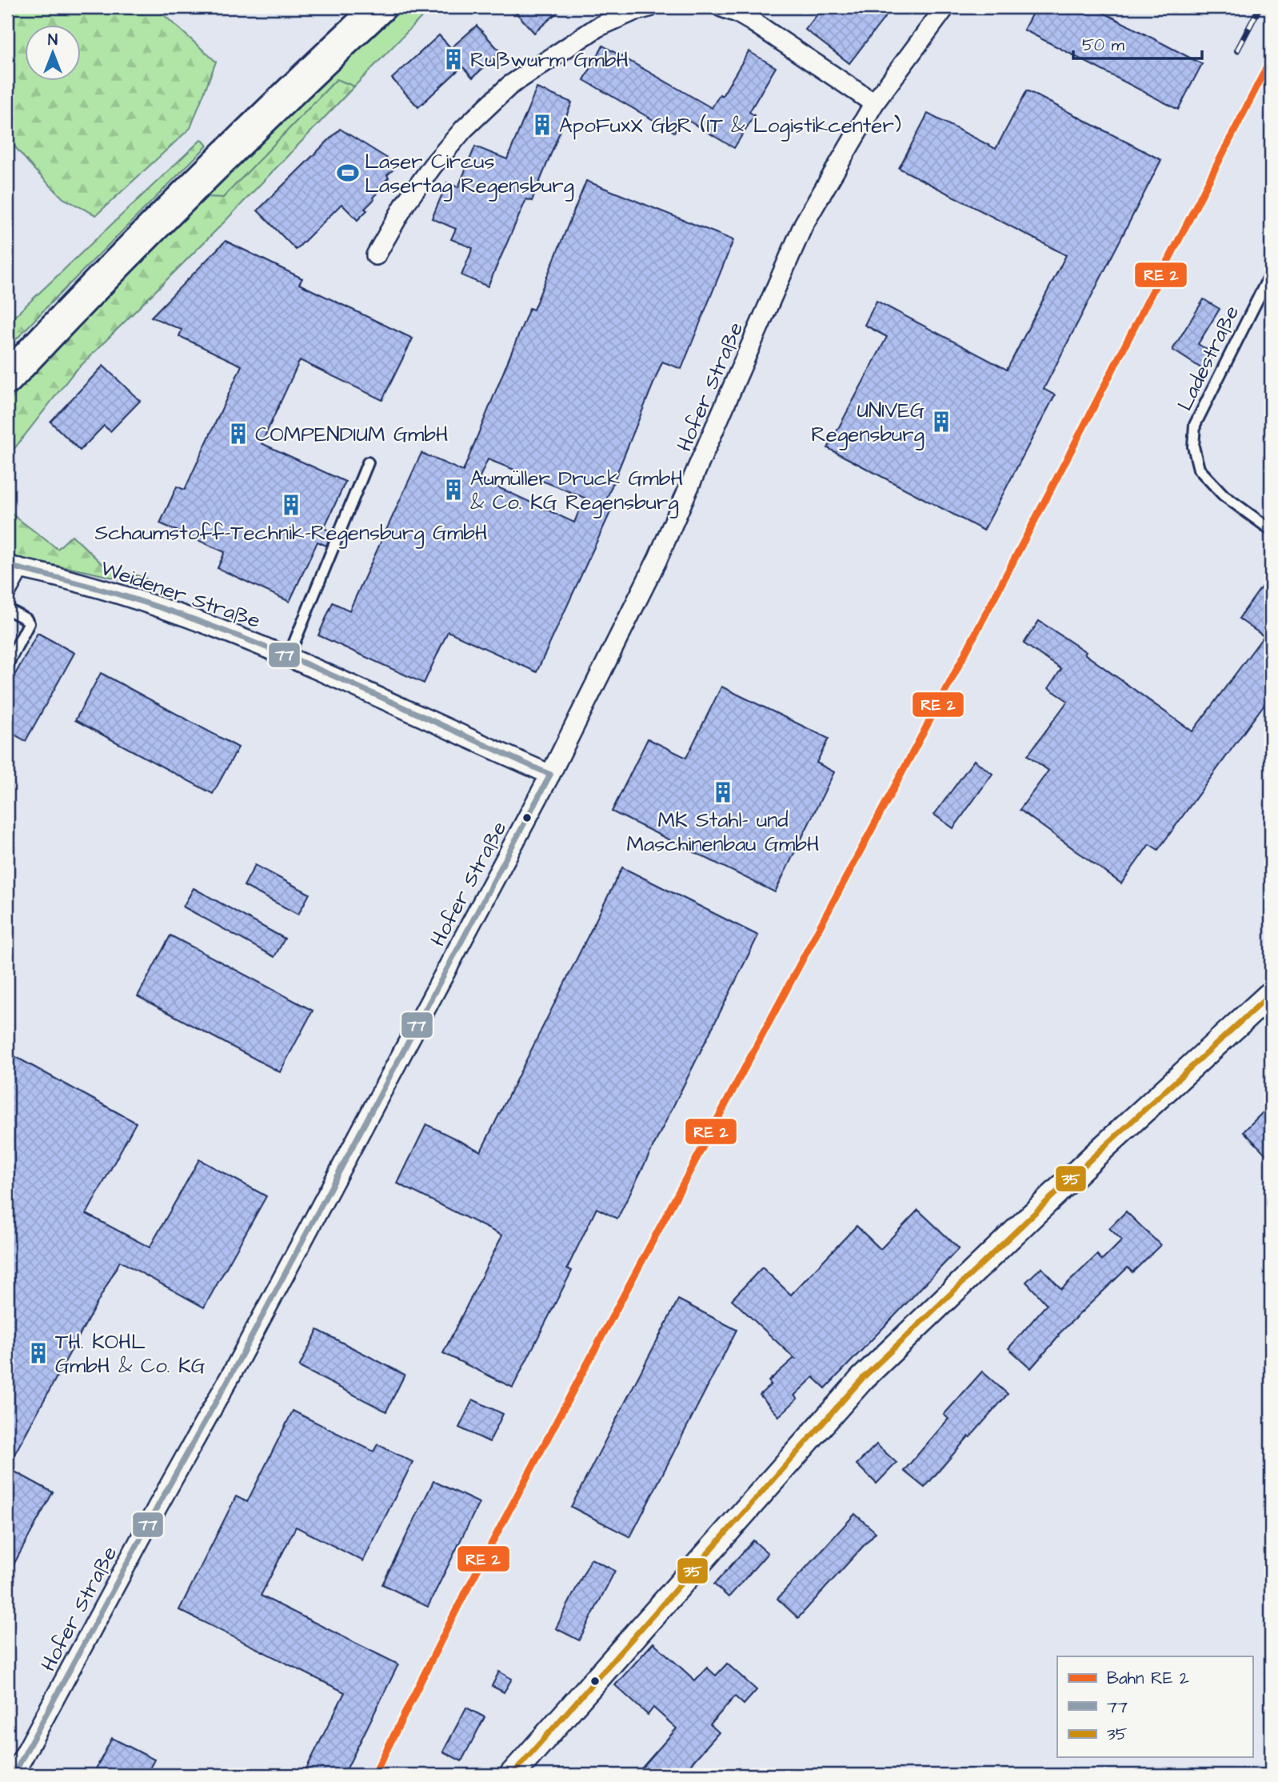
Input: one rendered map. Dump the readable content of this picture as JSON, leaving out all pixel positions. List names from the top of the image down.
{
  "streets": {
    "street": ["Hofer Straße", "Weidener Straße"],
    "lane": ["Ladestraße"]
  },
  "crossings": [
    ["Hofer Straße", "Weidener Straße"]
  ],
  "places": {
    "building": [
      "Rußwurm GmbH",
      "ApoFuxX GbR (IT & Logistikcenter)",
      "UNIVEG Regensburg",
      "COMPENDIUM GmbH",
      "Aumüller Druck GmbH & Co. KG Regensburg",
      "Schaumstoff-Technik-Regensburg GmbH",
      "MK Stahl- und Maschinenbau GmbH",
      "TH. KOHL GmbH & Co. KG"
    ],
    "sports": ["Laser Circus Lasertag Regensburg"]
  },
  "lines": ["transit line 77", "transit line 35"],
  "legend": ["Bahn RE 2", "77", "35"],
  "scale_bar": "50 m",
  "north": "top"
}
